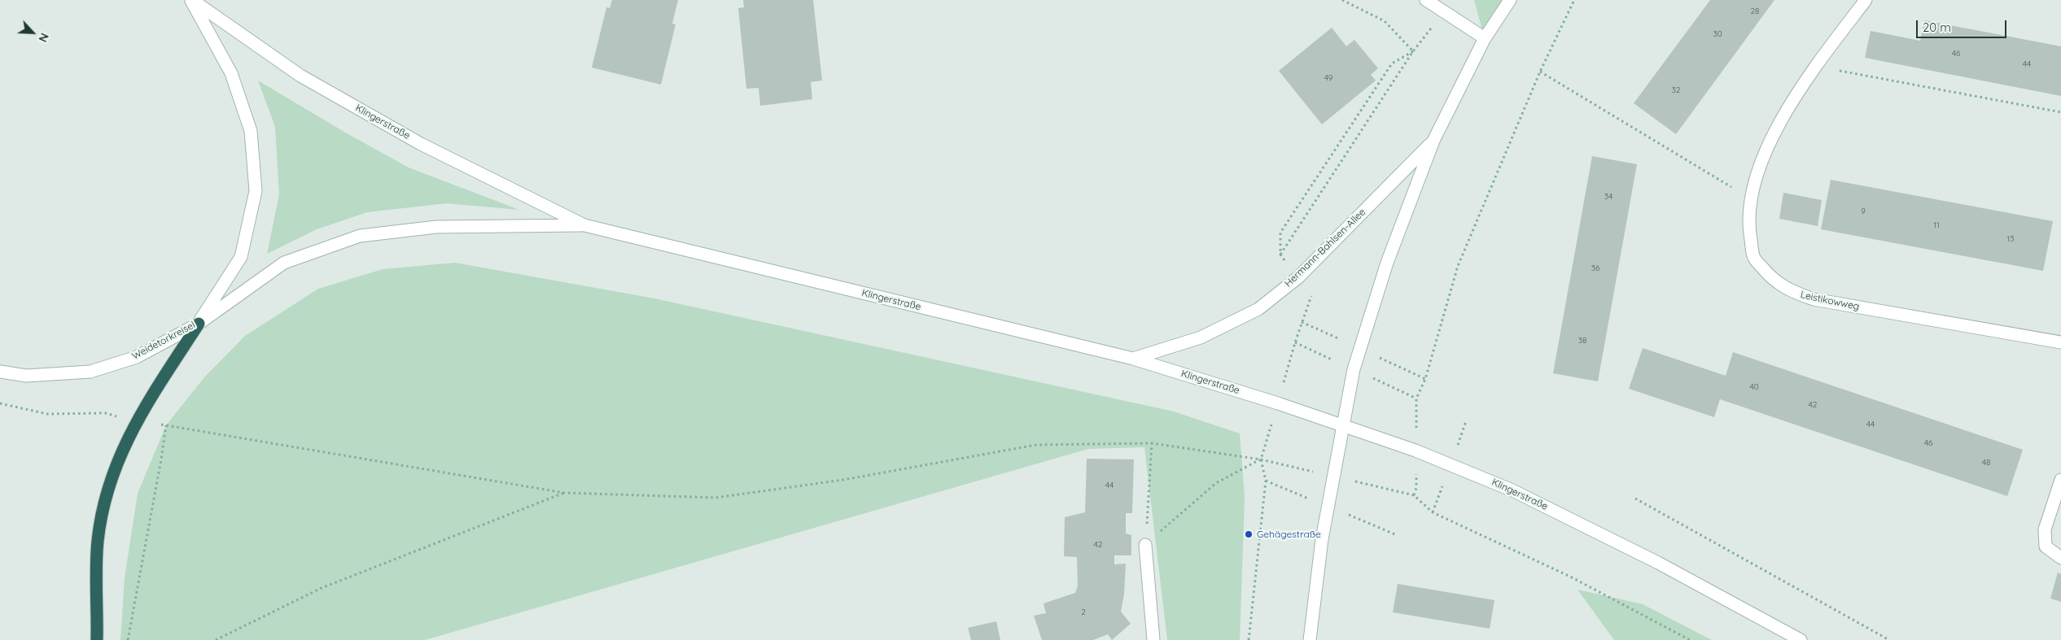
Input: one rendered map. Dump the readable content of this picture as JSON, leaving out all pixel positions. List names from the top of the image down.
{
  "streets": {
    "street": [
      "Klingerstraße",
      "Hermann-Bahlsen-Allee",
      "Leistikowweg",
      "Weidetorkreisel"
    ]
  },
  "crossings": [
    ["Klingerstraße", "Hermann-Bahlsen-Allee"],
    ["Klingerstraße", "Weidetorkreisel"]
  ],
  "places": ["Gehägestraße"],
  "house_numbers": [
    "28",
    "30",
    "46",
    "44",
    "49",
    "32",
    "34",
    "9",
    "11",
    "13",
    "36",
    "38",
    "40",
    "42",
    "44",
    "46",
    "48",
    "44",
    "42",
    "2"
  ],
  "scale_bar": "20 m",
  "north": "bottom right"
}
